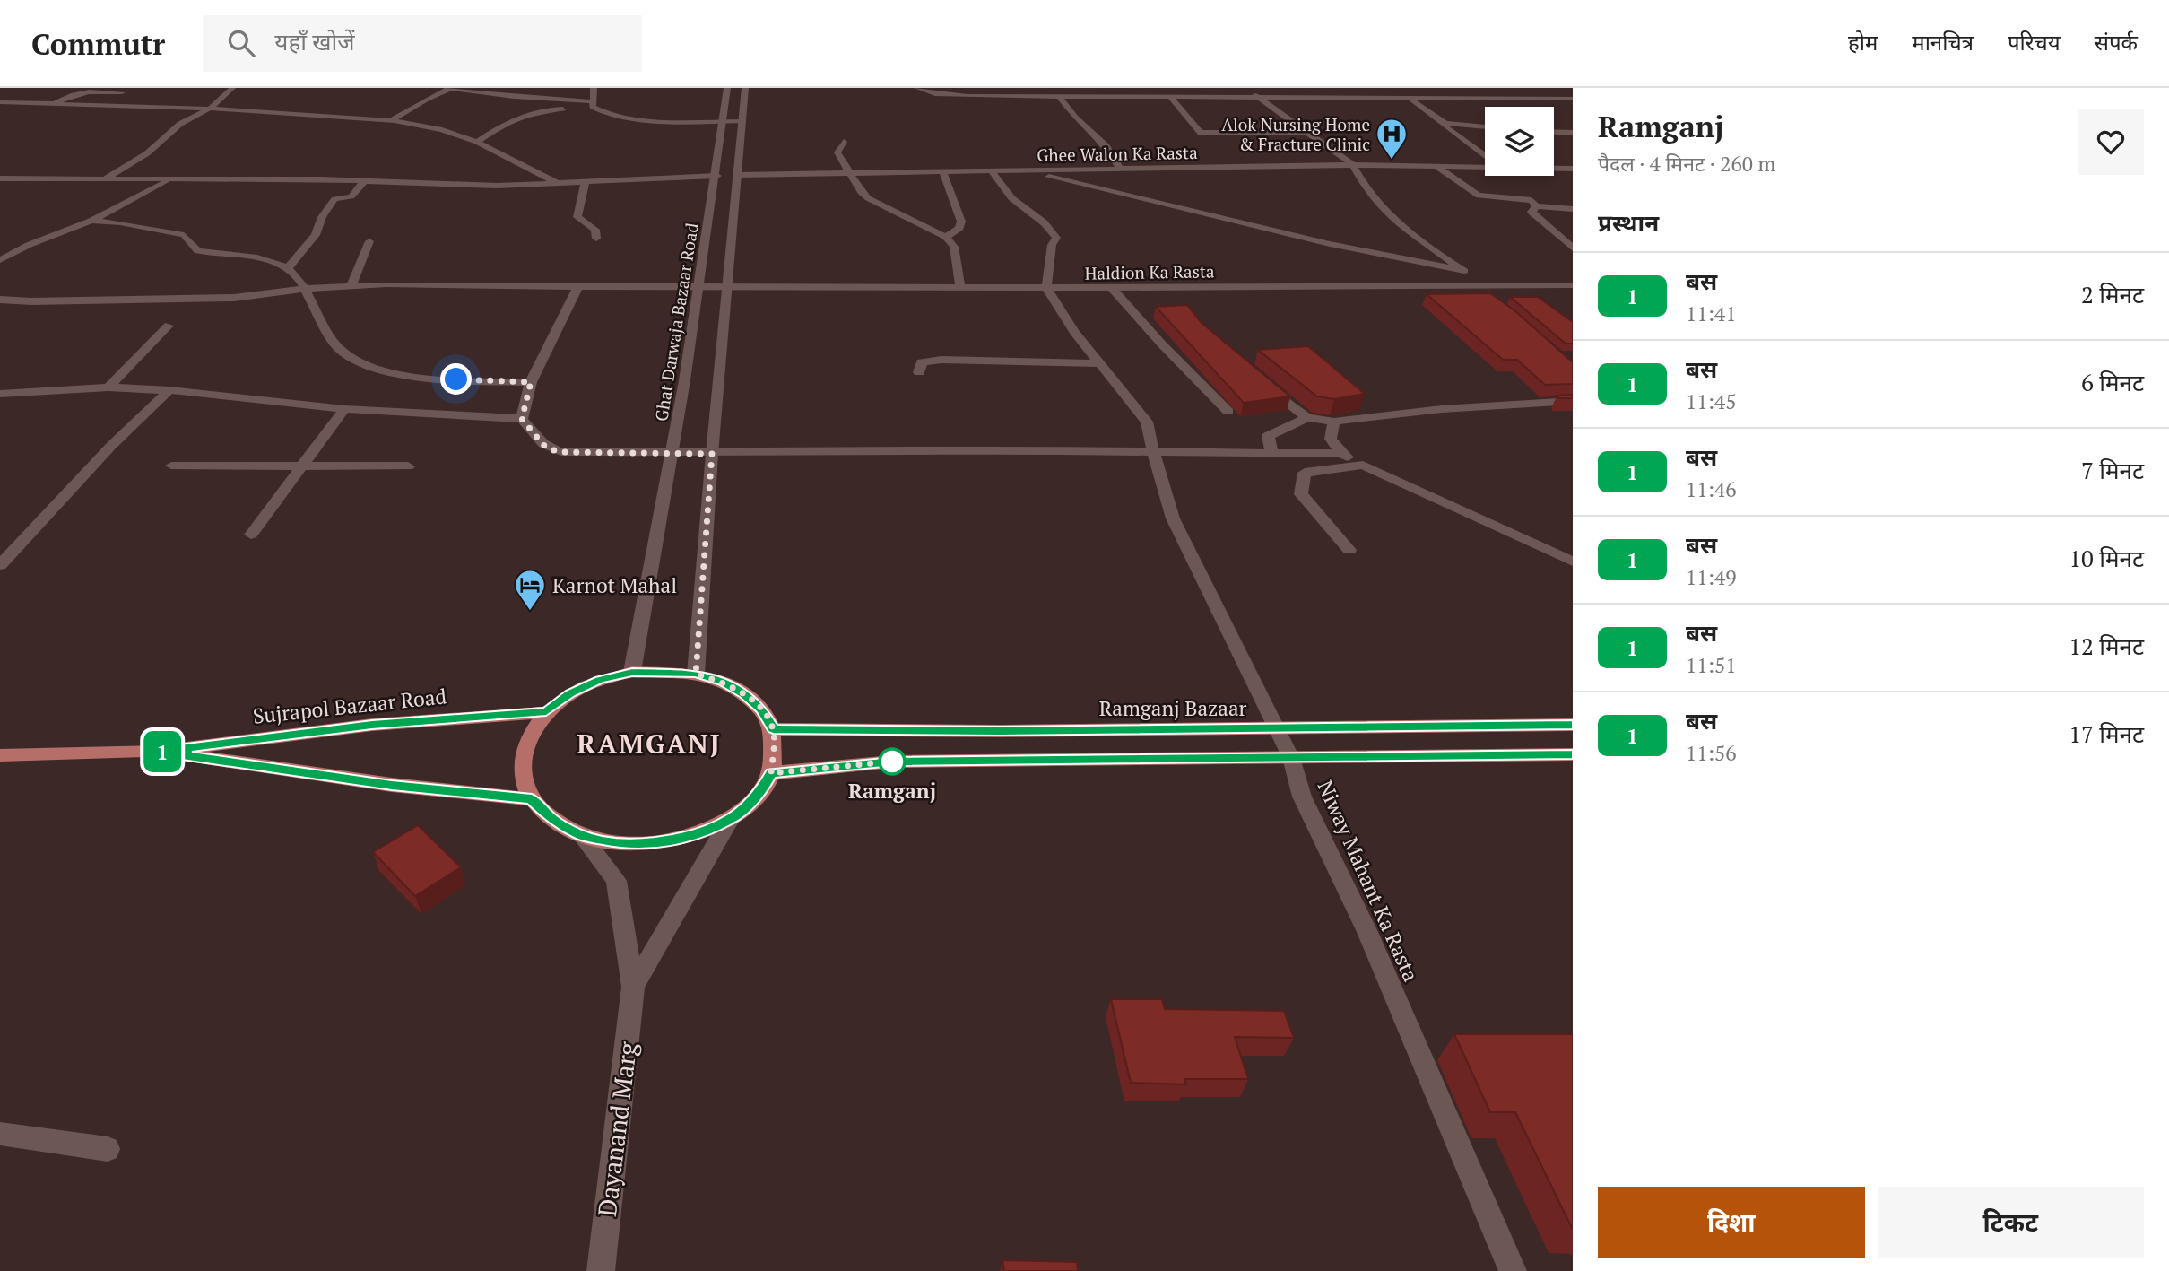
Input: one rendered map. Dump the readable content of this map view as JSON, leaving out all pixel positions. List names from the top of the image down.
{
  "streets": {
    "main road": ["Sujrapol Bazaar Road", "Ramganj Bazaar"],
    "street": [
      "Ghee Walon Ka Rasta",
      "Haldion Ka Rasta",
      "Ghat Darwaja Bazaar Road",
      "Niway Mahant Ka Rasta",
      "Dayanand Marg"
    ]
  },
  "crossings": [
    ["Ghee Walon Ka Rasta", "Ghat Darwaja Bazaar Road"],
    ["Haldion Ka Rasta", "Ghat Darwaja Bazaar Road"],
    ["Haldion Ka Rasta", "Niway Mahant Ka Rasta"],
    ["Ghat Darwaja Bazaar Road", "Sujrapol Bazaar Road"],
    ["Ghat Darwaja Bazaar Road", "Ramganj Bazaar"],
    ["Sujrapol Bazaar Road", "Ramganj Bazaar"],
    ["Ramganj Bazaar", "Niway Mahant Ka Rasta"]
  ],
  "districts": ["RAMGANJ"],
  "places": {
    "hospital": ["Alok Nursing Home & Fracture Clinic"],
    "hotel": ["Karnot Mahal"],
    "other": ["Ramganj"]
  },
  "lines": ["bus line 1"],
  "page": {
    "header": "Commutr",
    "search": "यहाँ खोजें",
    "nav": [
      "होम",
      "मानचित्र",
      "परिचय",
      "संपर्क"
    ],
    "on_map": "1",
    "heading": [
      ["Ramganj", "पैदल · 4 मिनट · 260 m"],
      "प्रस्थान"
    ],
    "list": [
      {
        "mark": "1",
        "name": "बस",
        "note": "11:41",
        "value": "2 मिनट"
      },
      {
        "mark": "1",
        "name": "बस",
        "note": "11:45",
        "value": "6 मिनट"
      },
      {
        "mark": "1",
        "name": "बस",
        "note": "11:46",
        "value": "7 मिनट"
      },
      {
        "mark": "1",
        "name": "बस",
        "note": "11:49",
        "value": "10 मिनट"
      },
      {
        "mark": "1",
        "name": "बस",
        "note": "11:51",
        "value": "12 मिनट"
      },
      {
        "mark": "1",
        "name": "बस",
        "note": "11:56",
        "value": "17 मिनट"
      }
    ],
    "buttons": ["दिशा", "टिकट"]
  }
}
